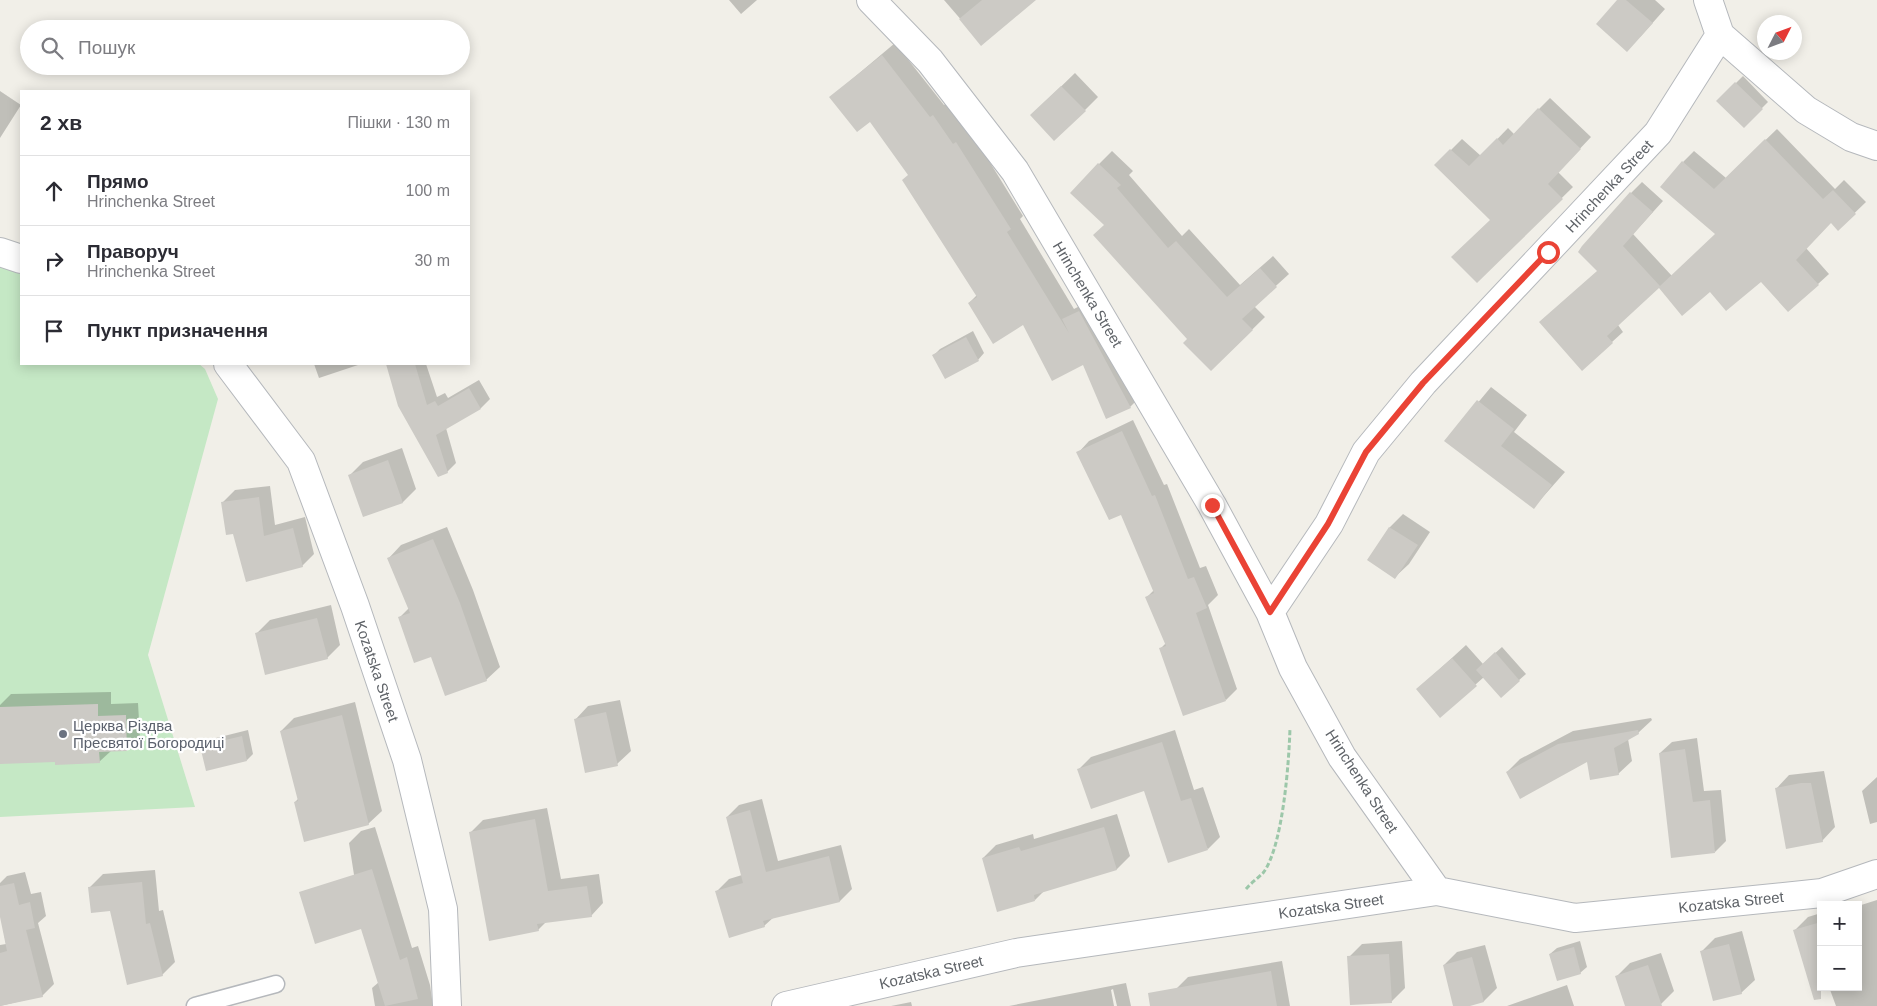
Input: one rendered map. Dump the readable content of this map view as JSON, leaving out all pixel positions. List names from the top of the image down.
{
  "streets": {
    "street": ["Hrinchenka Street", "Kozatska Street"]
  },
  "crossings": [
    ["Hrinchenka Street", "Kozatska Street"]
  ],
  "places": ["Церква Різдва Пресвятої Богородиці"],
  "north": "top right",
  "page": {
    "search": "Пошук",
    "heading": ["2 хв", "Пішки · 130 m"],
    "list": [
      ["Прямо", "Hrinchenka Street", "100 m"],
      ["Праворуч", "Hrinchenka Street", "30 m"],
      "Пункт призначення"
    ],
    "map_buttons": ["+", "−"]
  }
}
